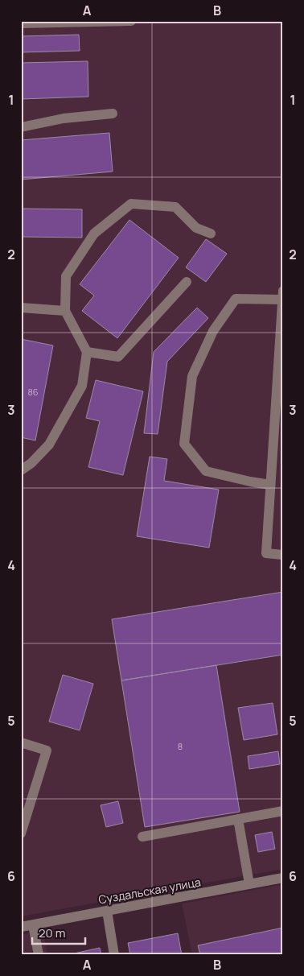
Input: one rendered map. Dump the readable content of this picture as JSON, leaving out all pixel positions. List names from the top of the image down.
{
  "streets": {
    "street": ["Суздальская улица"]
  },
  "house_numbers": ["86", "8"],
  "scale_bar": "20 m",
  "grid": {
    "columns": ["A", "B"],
    "rows": [
      "1",
      "2",
      "3",
      "4",
      "5",
      "6"
    ]
  }
}
